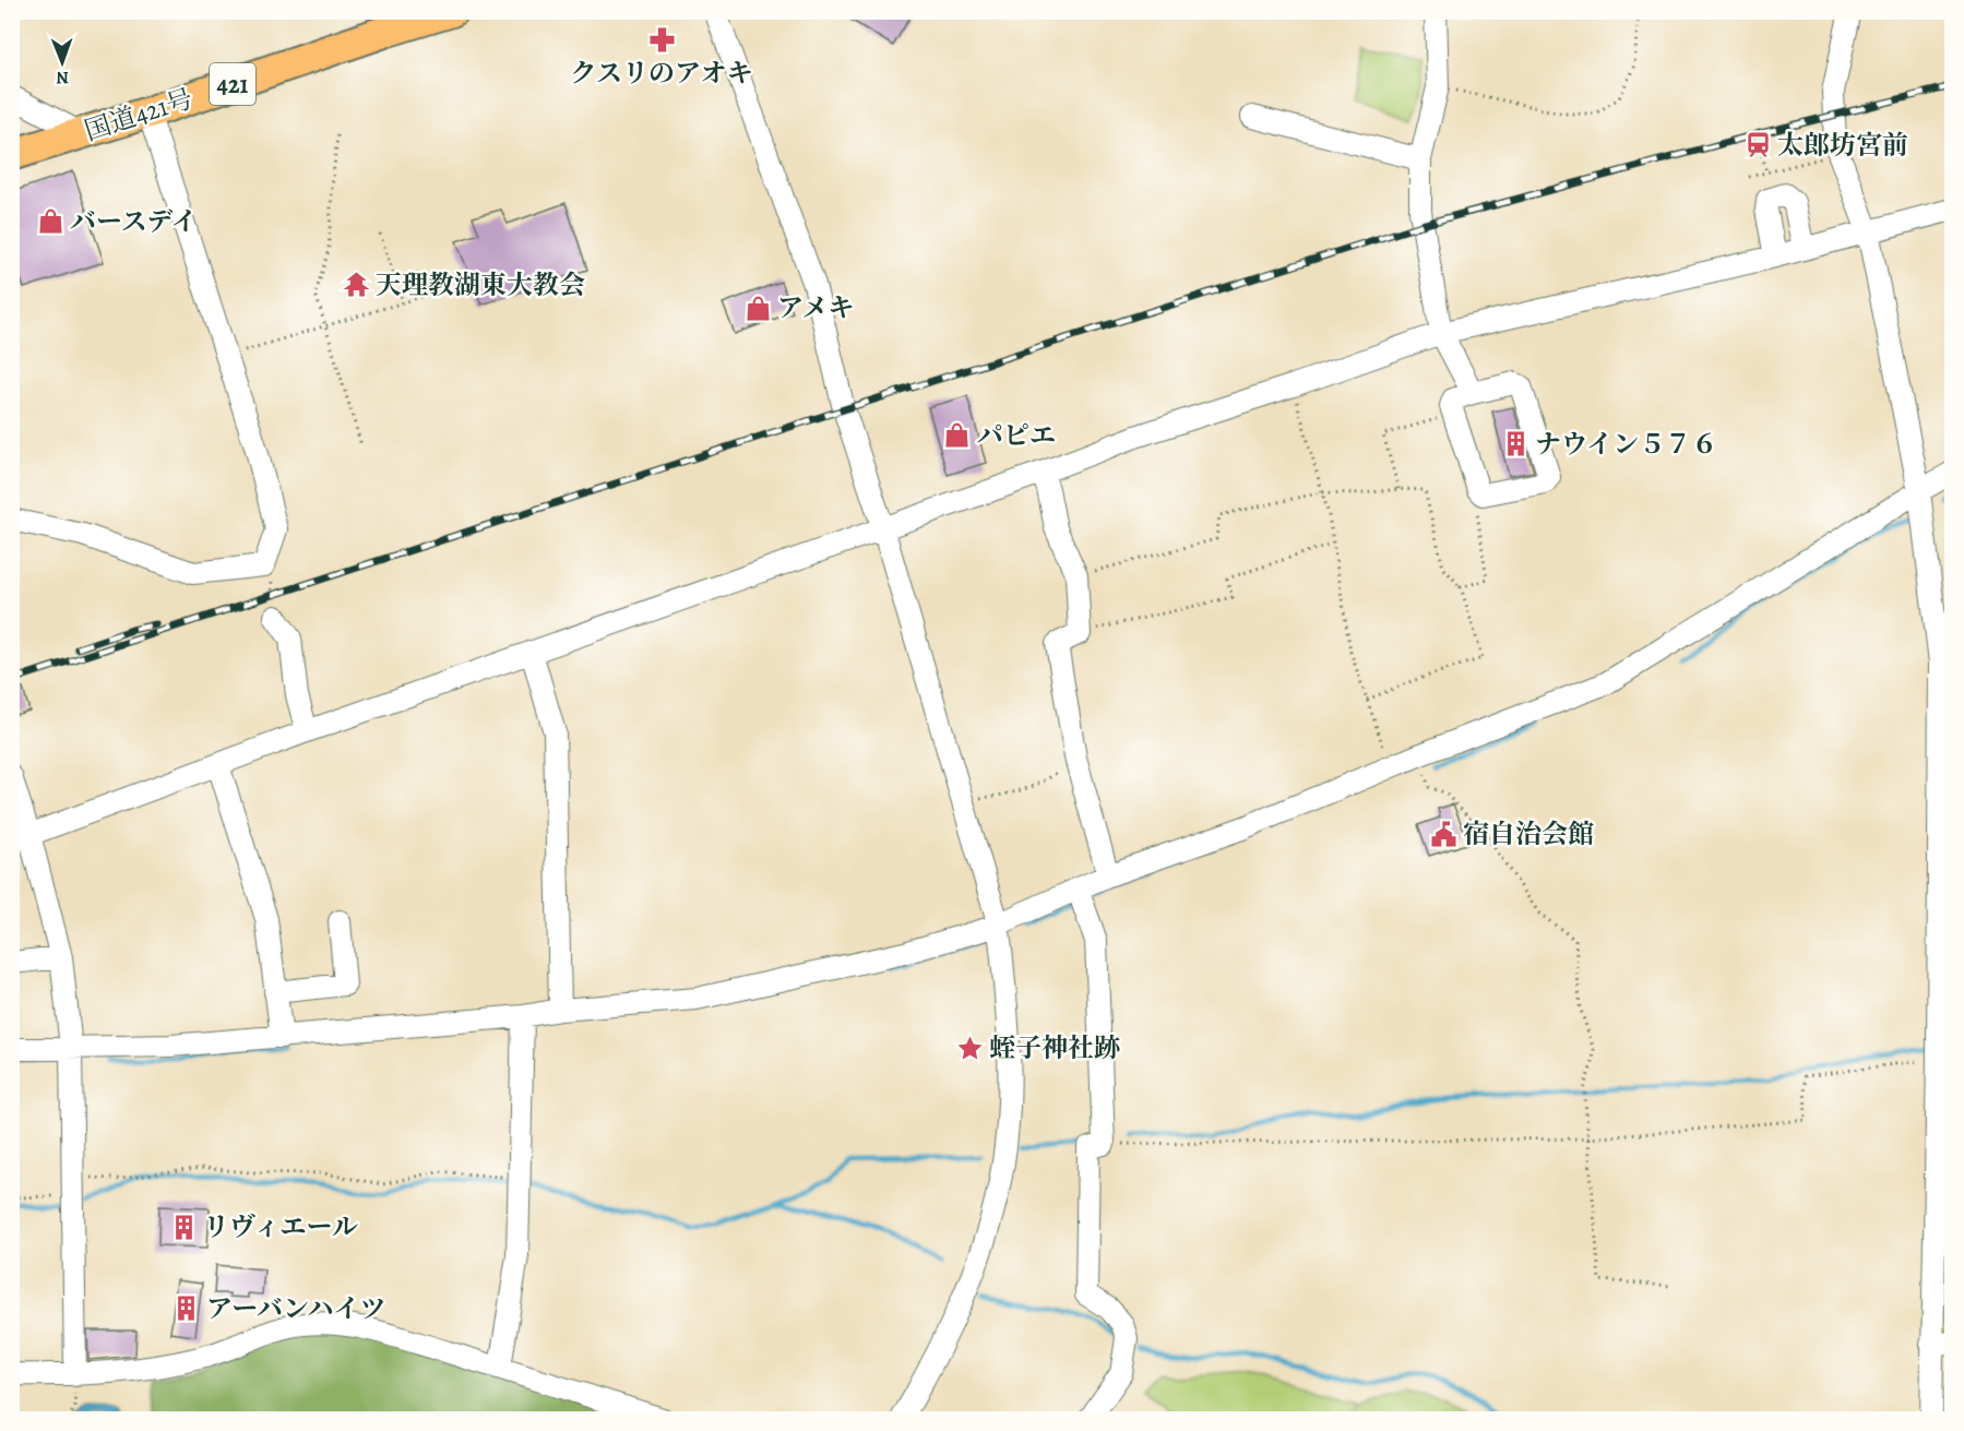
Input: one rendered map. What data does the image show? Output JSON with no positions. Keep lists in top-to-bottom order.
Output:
{
  "streets": {
    "highway": ["421", "国道421号"]
  },
  "places": {
    "pharmacy": ["クスリのアオキ"],
    "station": ["太郎坊宮前"],
    "shop": ["バースデイ", "アメキ", "パピエ"],
    "temple": ["天理教湖東大教会"],
    "building": ["ナウイン５７６", "リヴィエール", "アーバンハイツ"],
    "public building": ["宿自治会館"],
    "place": ["蛭子神社跡"]
  },
  "north": "bottom"
}
